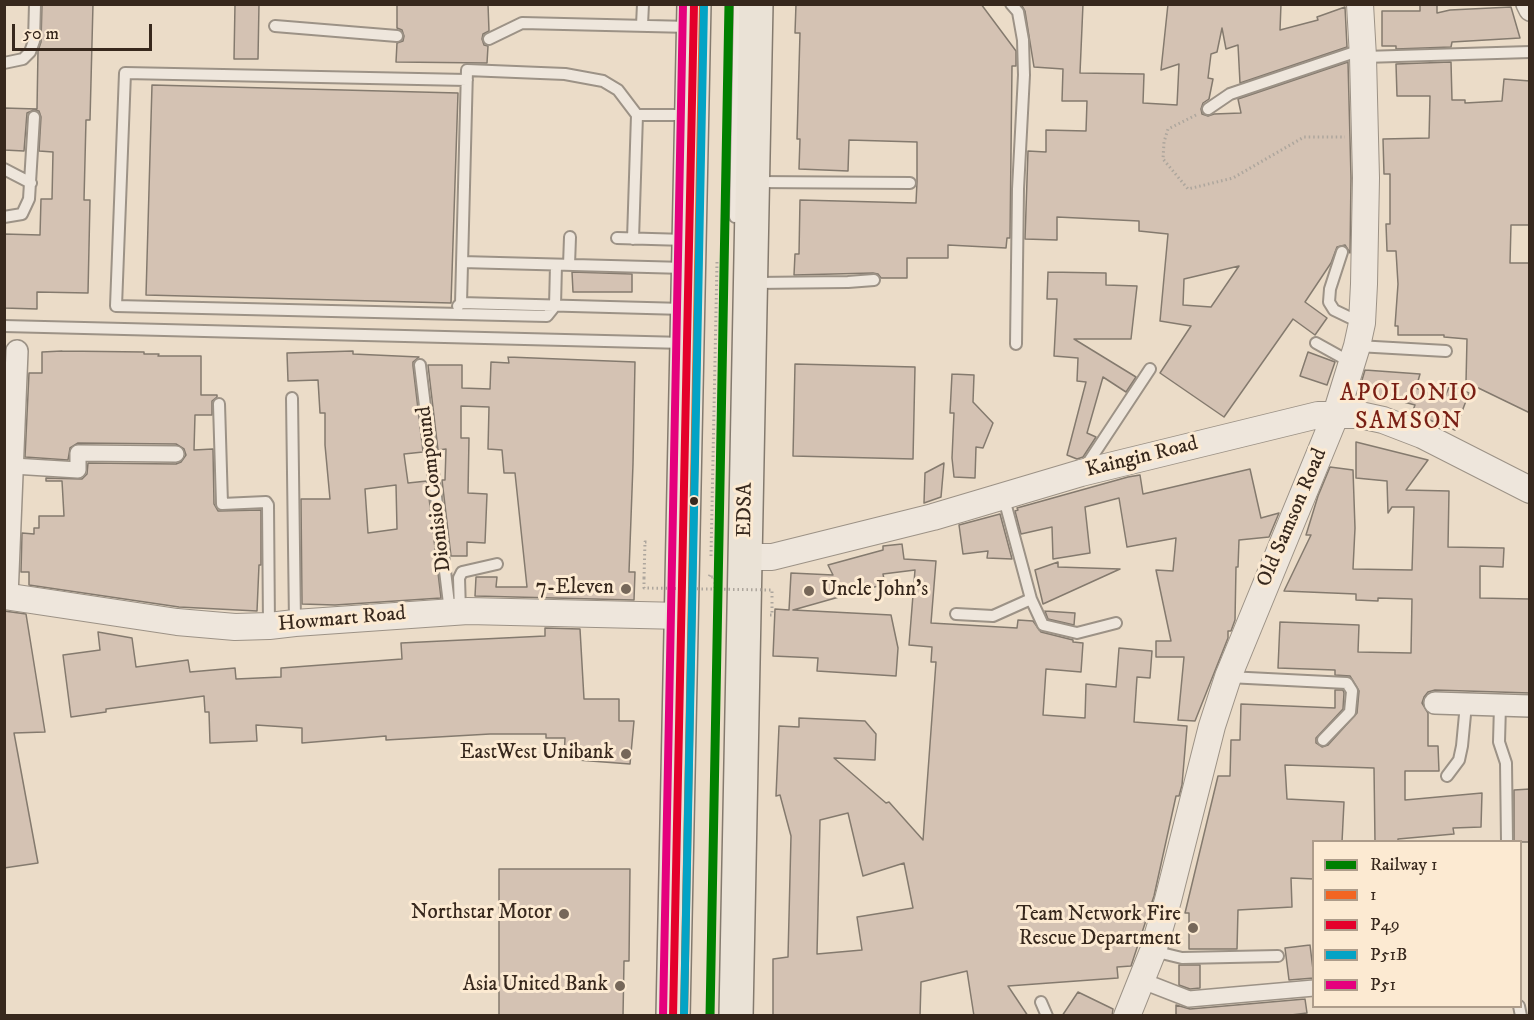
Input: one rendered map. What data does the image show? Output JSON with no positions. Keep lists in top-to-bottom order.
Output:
{
  "streets": {
    "highway": ["EDSA"],
    "street": ["Kaingin Road", "Old Samson Road", "Howmart Road"],
    "lane": ["Dionisio Compound"]
  },
  "crossings": [
    ["Kaingin Road", "EDSA"],
    ["Kaingin Road", "Old Samson Road"],
    ["Dionisio Compound", "Howmart Road"]
  ],
  "districts": ["APOLONIO SAMSON"],
  "places": [
    "7-Eleven",
    "Uncle John's",
    "EastWest Unibank",
    "Northstar Motor",
    "Team Network Fire Rescue Department",
    "Asia United Bank"
  ],
  "lines": [
    "rail line 1",
    "transit line 1",
    "transit line P49",
    "transit line P51B",
    "transit line P51"
  ],
  "legend": [
    "Railway 1",
    "1",
    "P49",
    "P51B",
    "P51"
  ],
  "scale_bar": "50 m"
}
